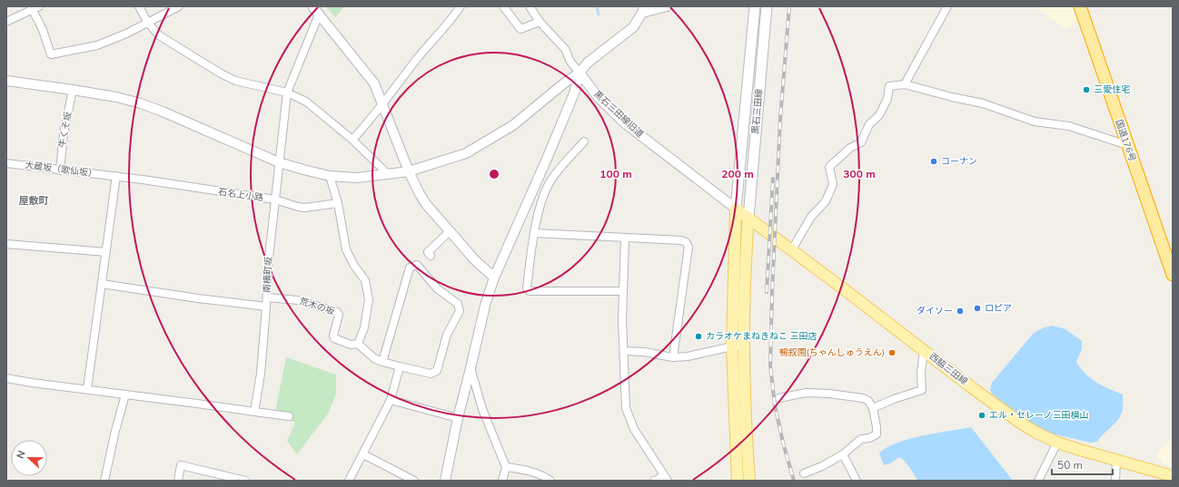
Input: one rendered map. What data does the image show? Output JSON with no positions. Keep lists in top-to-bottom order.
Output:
{
  "streets": {
    "highway": ["国道176号"],
    "main road": ["黒石三田線", "西脇三田線"],
    "street": [
      "黒石三田線旧道",
      "牛くそ坂",
      "大蔵坂（歌仙坂）",
      "石名上小路",
      "南横町坂",
      "荒木の坂"
    ]
  },
  "crossings": [
    ["黒石三田線", "黒石三田線旧道"],
    ["黒石三田線", "西脇三田線"],
    ["黒石三田線旧道", "西脇三田線"],
    ["牛くそ坂", "大蔵坂（歌仙坂）"],
    ["大蔵坂（歌仙坂）", "石名上小路"],
    ["石名上小路", "南横町坂"],
    ["南横町坂", "荒木の坂"]
  ],
  "districts": ["屋敷町"],
  "places": [
    "三愛住宅",
    "コーナン",
    "ロピア",
    "ダイソー",
    "カラオケまねきねこ 三田店",
    "暢叙園(ちゃんしゅうえん)",
    "エル・セレーノ三田横山"
  ],
  "scale_bar": "50 m",
  "north": "left",
  "rings": ["100 m", "200 m", "300 m"]
}
